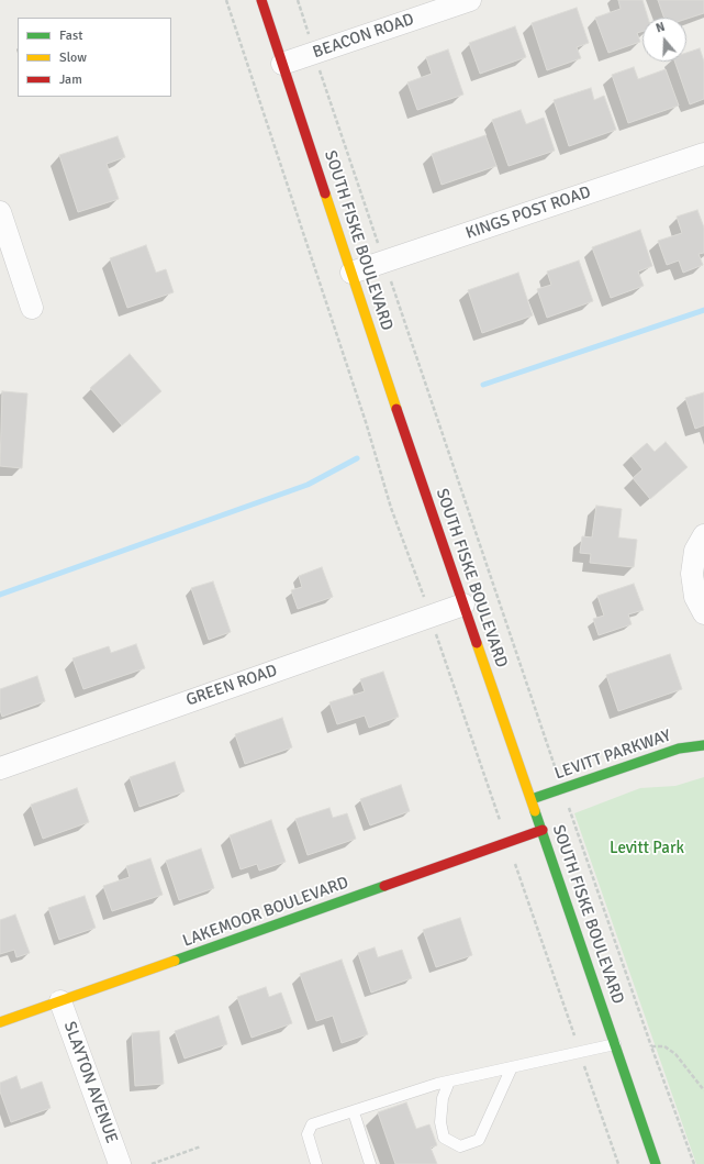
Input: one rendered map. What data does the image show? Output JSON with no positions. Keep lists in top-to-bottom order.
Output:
{
  "streets": {
    "main road": ["SOUTH FISKE BOULEVARD", "LEVITT PARKWAY", "LAKEMOOR BOULEVARD"],
    "street": [
      "BEACON ROAD",
      "KINGS POST ROAD",
      "GREEN ROAD",
      "SLAYTON AVENUE"
    ]
  },
  "crossings": [
    ["BEACON ROAD", "SOUTH FISKE BOULEVARD"],
    ["KINGS POST ROAD", "SOUTH FISKE BOULEVARD"],
    ["SOUTH FISKE BOULEVARD", "GREEN ROAD"],
    ["SOUTH FISKE BOULEVARD", "LEVITT PARKWAY"],
    ["SOUTH FISKE BOULEVARD", "LAKEMOOR BOULEVARD"],
    ["LAKEMOOR BOULEVARD", "SLAYTON AVENUE"]
  ],
  "parks": ["Levitt Park"],
  "legend": ["Fast", "Slow", "Jam"],
  "north": "top"
}
